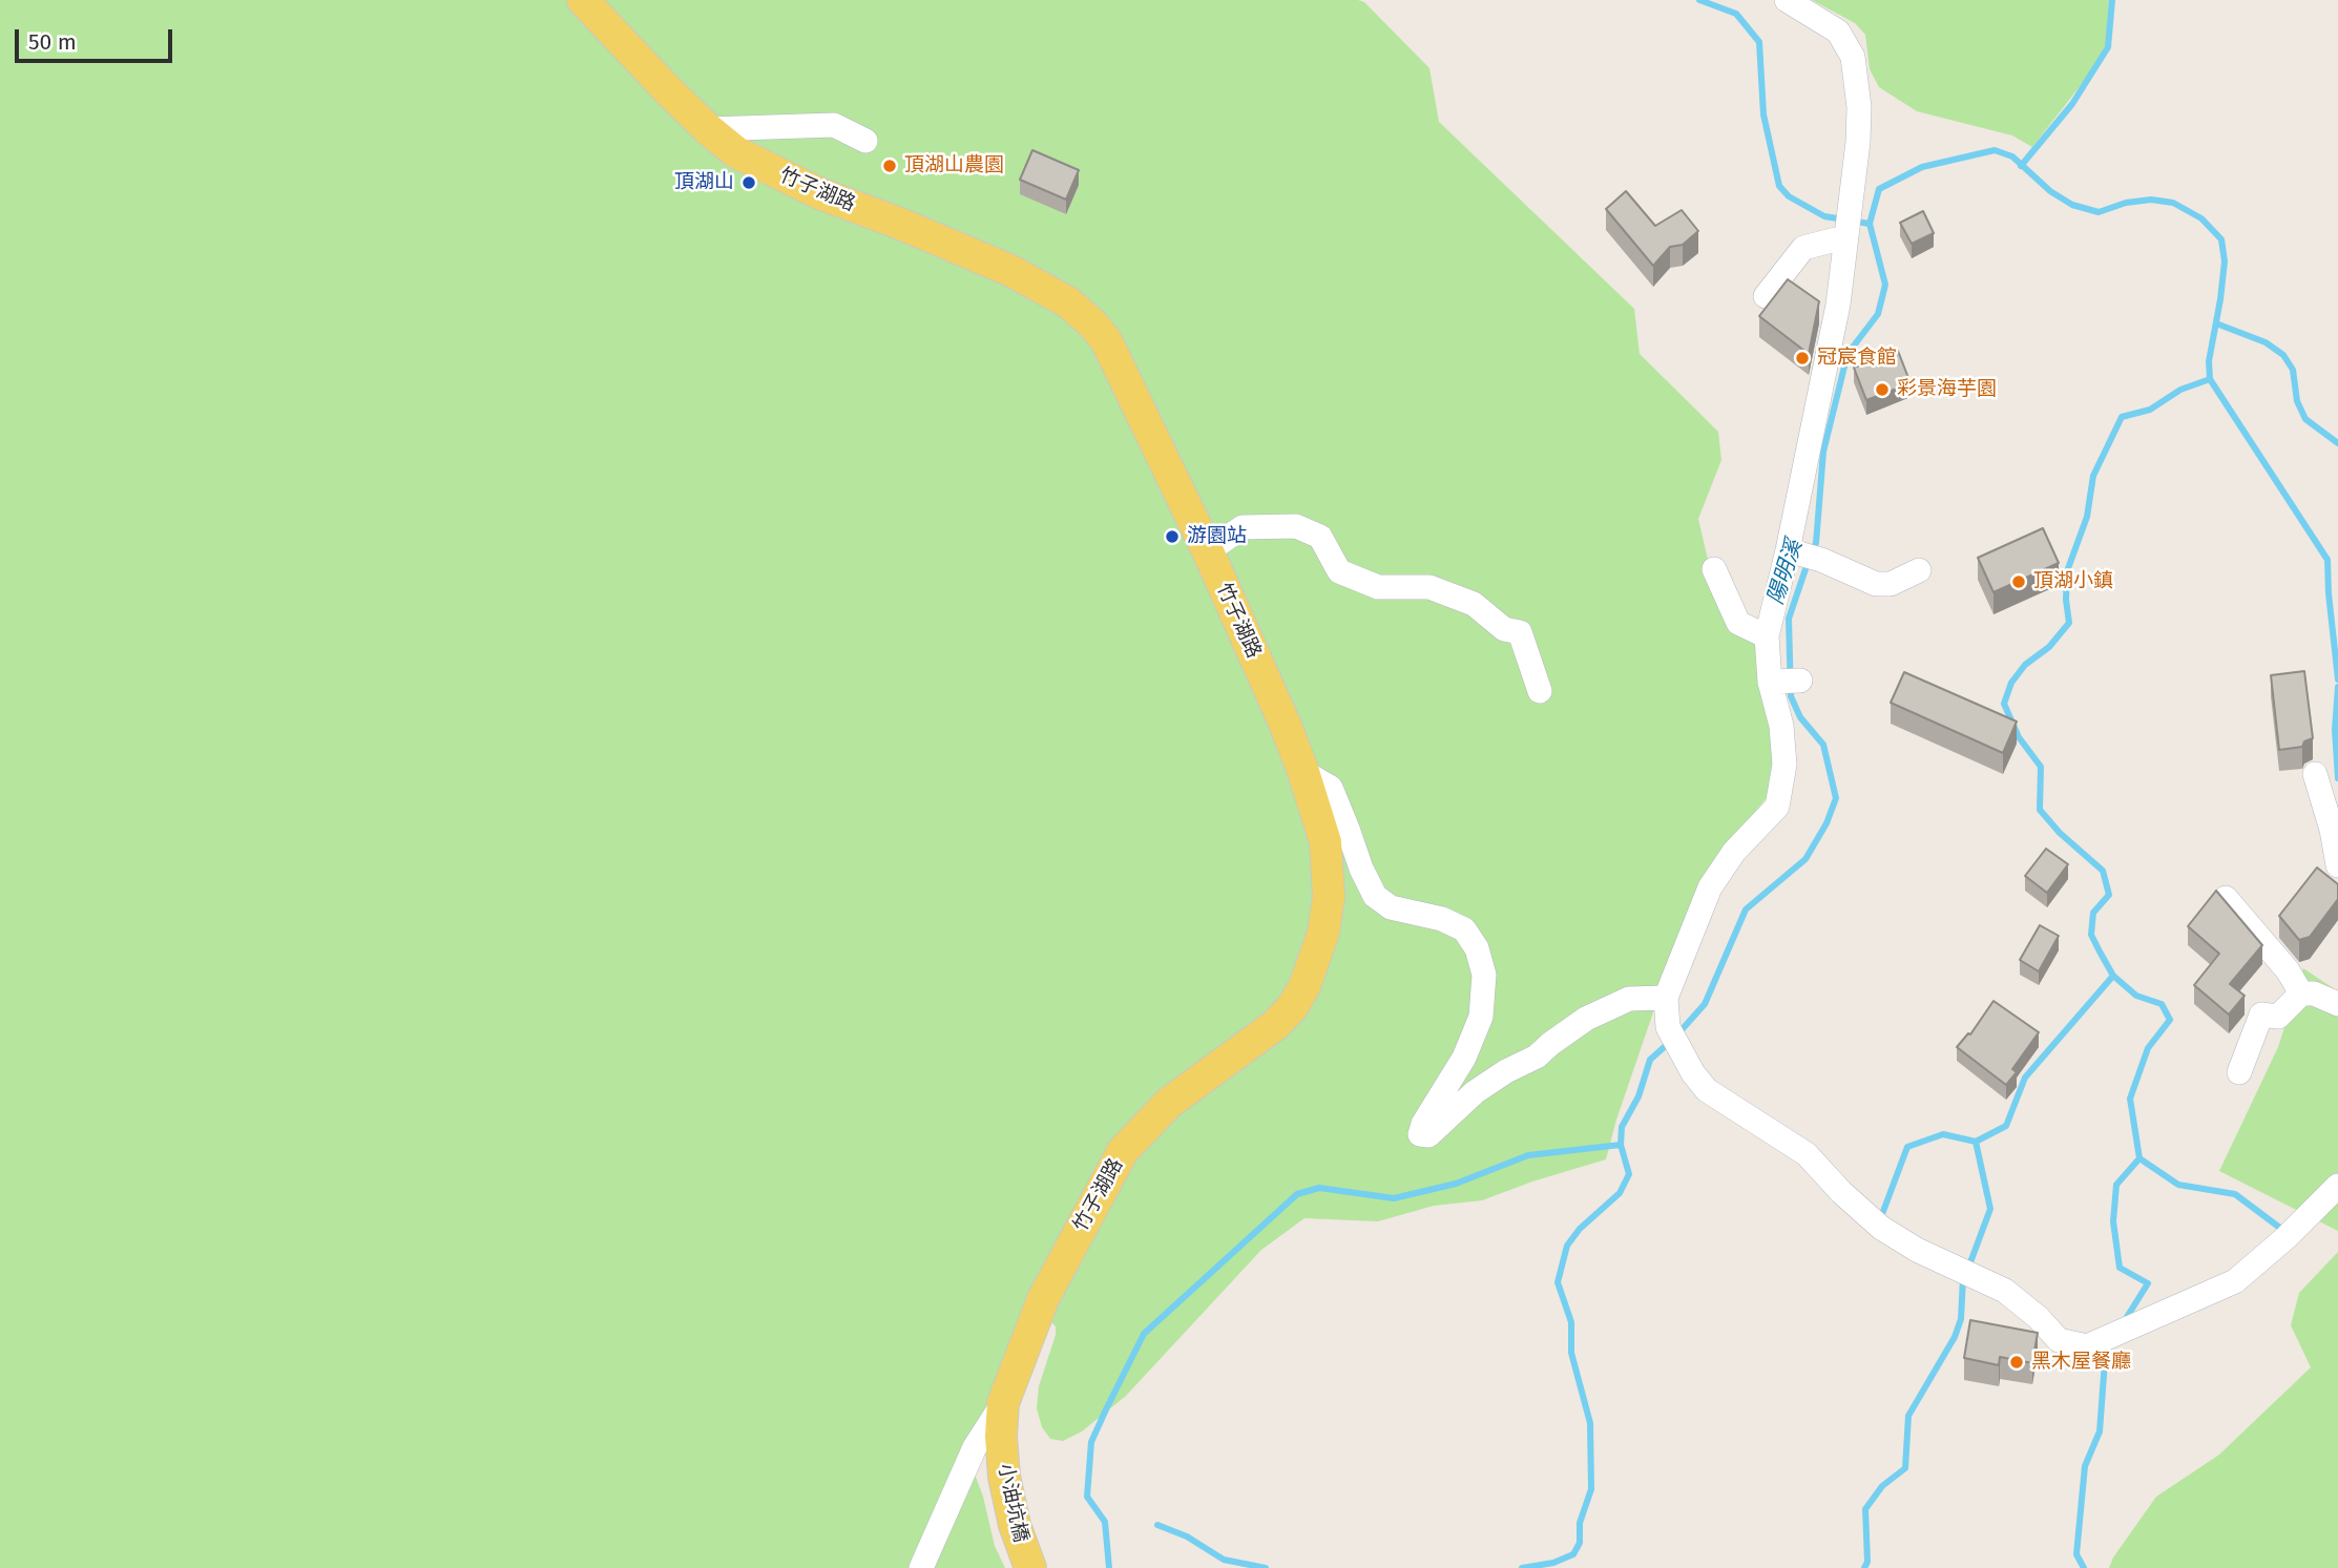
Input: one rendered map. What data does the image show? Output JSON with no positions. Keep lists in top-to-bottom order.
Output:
{
  "streets": {
    "main road": ["竹子湖路", "小油坑橋"]
  },
  "crossings": [
    ["竹子湖路", "小油坑橋"]
  ],
  "water": ["陽明溪"],
  "places": [
    "頂湖山農園",
    "頂湖山",
    "冠宸食館",
    "彩景海芋園",
    "游園站",
    "頂湖小鎮",
    "黑木屋餐廳"
  ],
  "scale_bar": "50 m"
}
